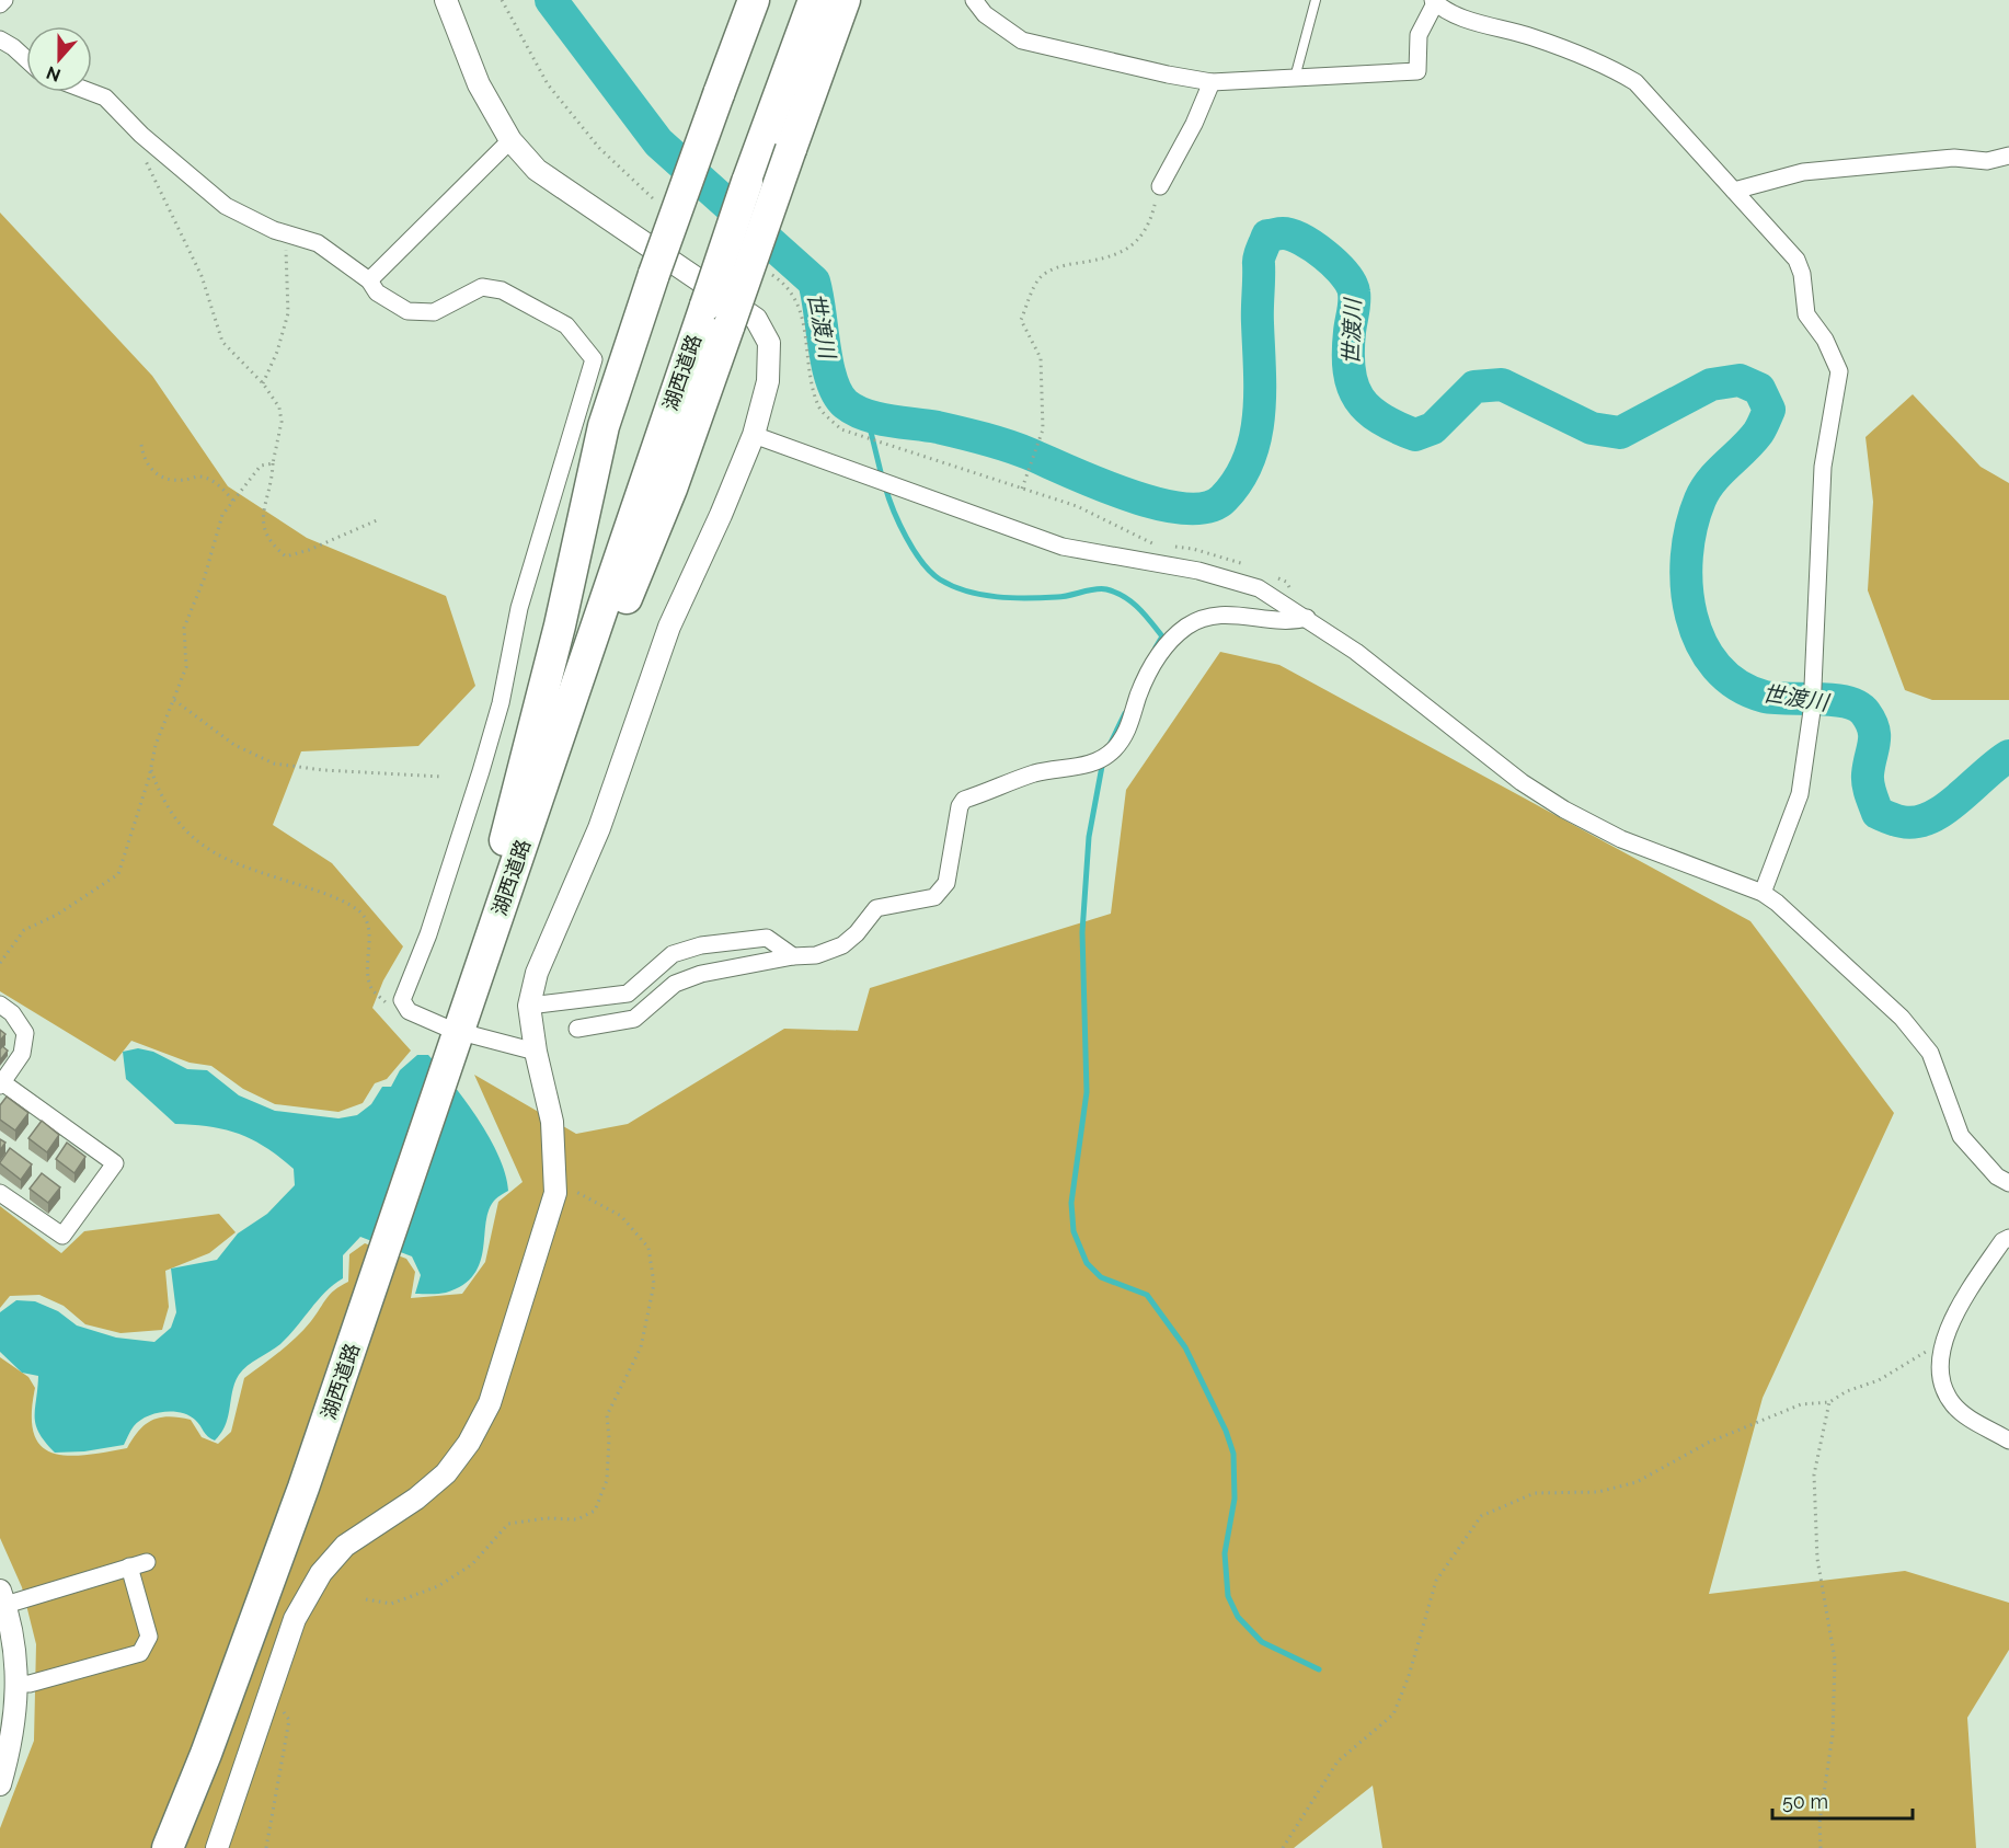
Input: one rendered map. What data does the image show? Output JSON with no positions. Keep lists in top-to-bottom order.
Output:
{
  "streets": {
    "highway": ["湖西道路"]
  },
  "water": ["世渡川"],
  "scale_bar": "50 m",
  "north": "bottom"
}
